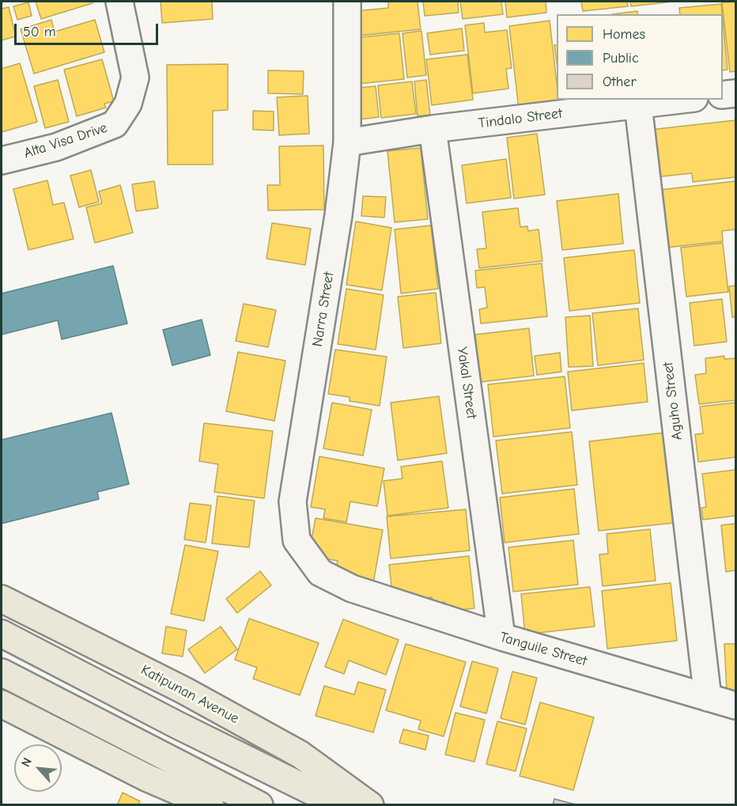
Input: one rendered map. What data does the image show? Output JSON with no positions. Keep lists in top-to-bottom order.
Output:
{
  "streets": {
    "main road": ["Katipunan Avenue"],
    "street": [
      "Tindalo Street",
      "Alta Visa Drive",
      "Narra Street",
      "Yakal Street",
      "Aguho Street",
      "Tanguile Street"
    ]
  },
  "crossings": [
    ["Tindalo Street", "Narra Street"],
    ["Tindalo Street", "Yakal Street"],
    ["Tindalo Street", "Aguho Street"],
    ["Narra Street", "Tanguile Street"],
    ["Yakal Street", "Tanguile Street"],
    ["Aguho Street", "Tanguile Street"]
  ],
  "legend": ["Homes", "Public", "Other"],
  "scale_bar": "50 m",
  "north": "top left"
}
